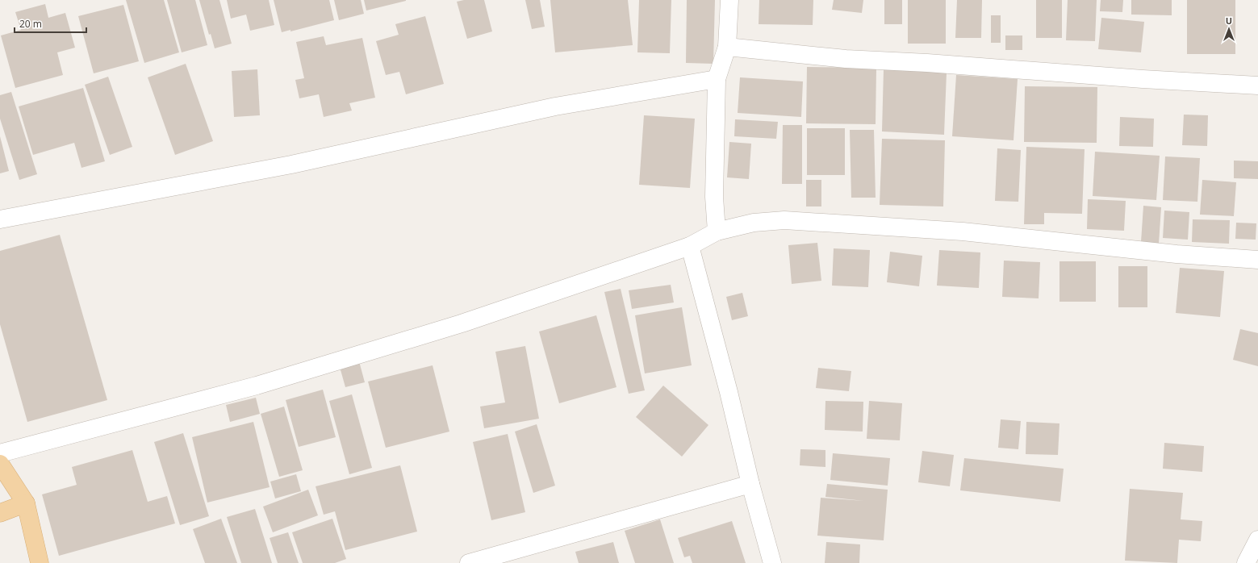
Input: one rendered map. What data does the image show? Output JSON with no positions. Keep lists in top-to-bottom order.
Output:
{
  "scale_bar": "20 m",
  "north": "top"
}
